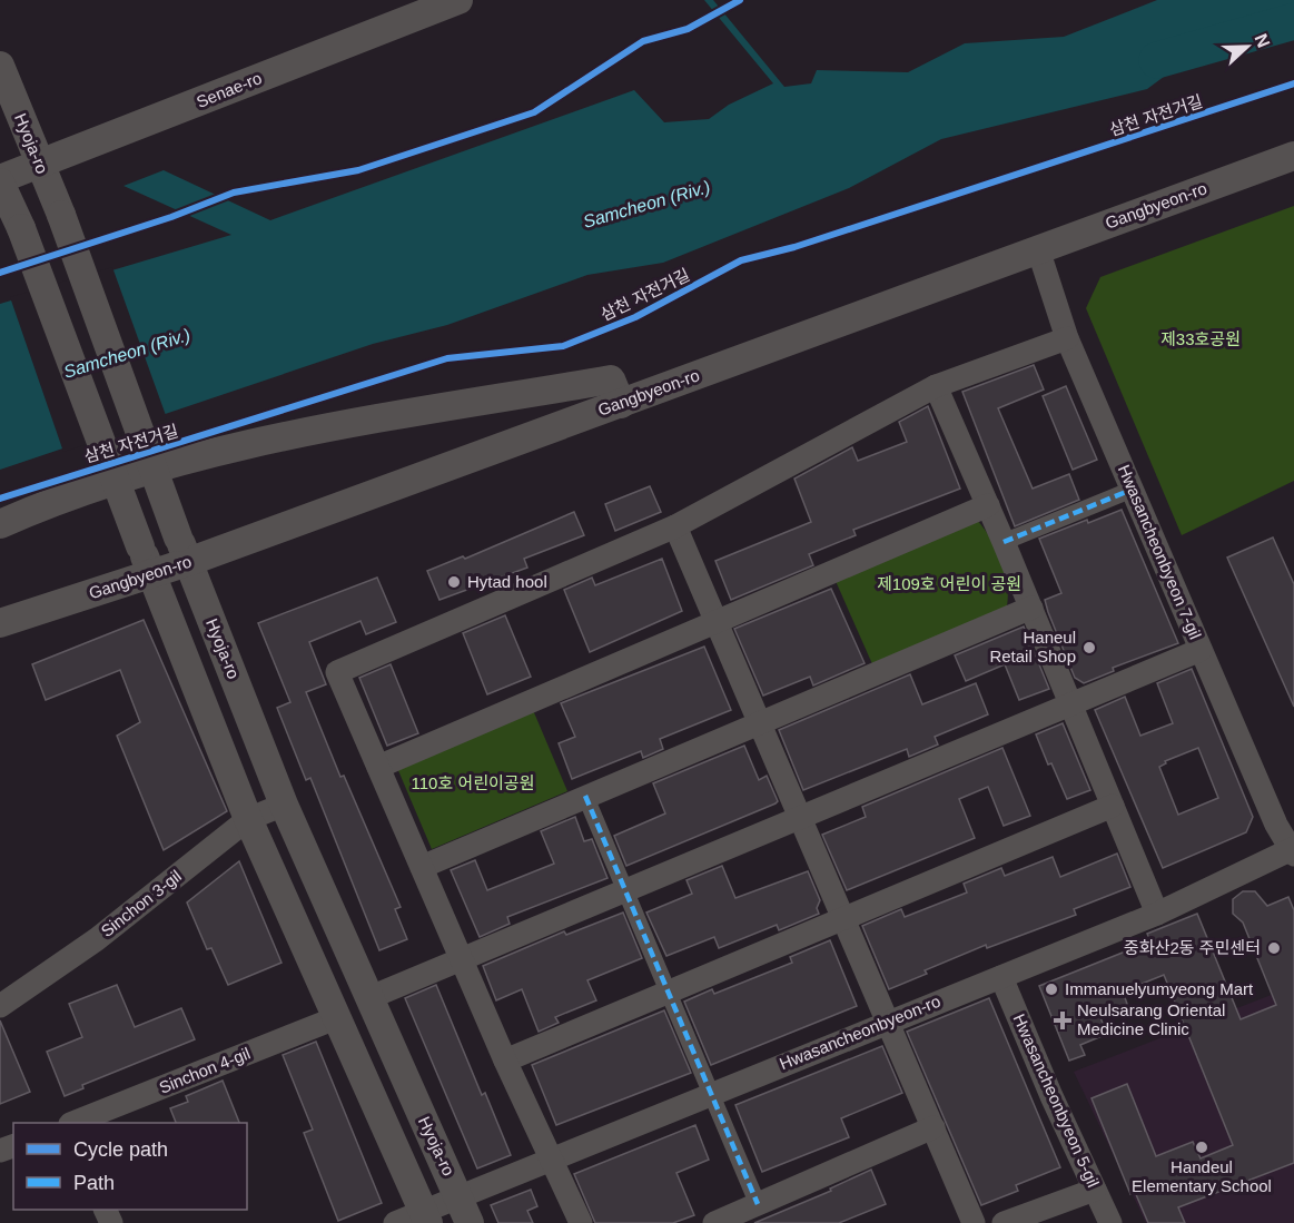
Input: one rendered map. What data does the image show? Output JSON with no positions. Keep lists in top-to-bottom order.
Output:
{
  "streets": {
    "street": [
      "Senae-ro",
      "Hyoja-ro",
      "Gangbyeon-ro",
      "Hwasancheonbyeon 7-gil",
      "Sinchon 3-gil",
      "Hwasancheonbyeon-ro",
      "Sinchon 4-gil",
      "Hwasancheonbyeon 5-gil"
    ],
    "cycle path": ["삼천 자전거길"]
  },
  "crossings": [
    ["Senae-ro", "Hyoja-ro"],
    ["Hyoja-ro", "Gangbyeon-ro"],
    ["Hyoja-ro", "Sinchon 3-gil"],
    ["Hyoja-ro", "Hwasancheonbyeon-ro"],
    ["Gangbyeon-ro", "Hwasancheonbyeon 7-gil"],
    ["Hwasancheonbyeon 7-gil", "Hwasancheonbyeon-ro"],
    ["Hwasancheonbyeon-ro", "Hwasancheonbyeon 5-gil"]
  ],
  "water": ["Samcheon (Riv.)"],
  "parks": ["제33호공원", "제109호 어린이 공원", "110호 어린이공원"],
  "places": {
    "other": [
      "Hytad hool",
      "Haneul Retail Shop",
      "중화산2동 주민센터",
      "Immanuelyumyeong Mart",
      "Handeul Elementary School"
    ],
    "health": ["Neulsarang Oriental Medicine Clinic"]
  },
  "legend": ["Cycle path", "Path"],
  "north": "right"
}
